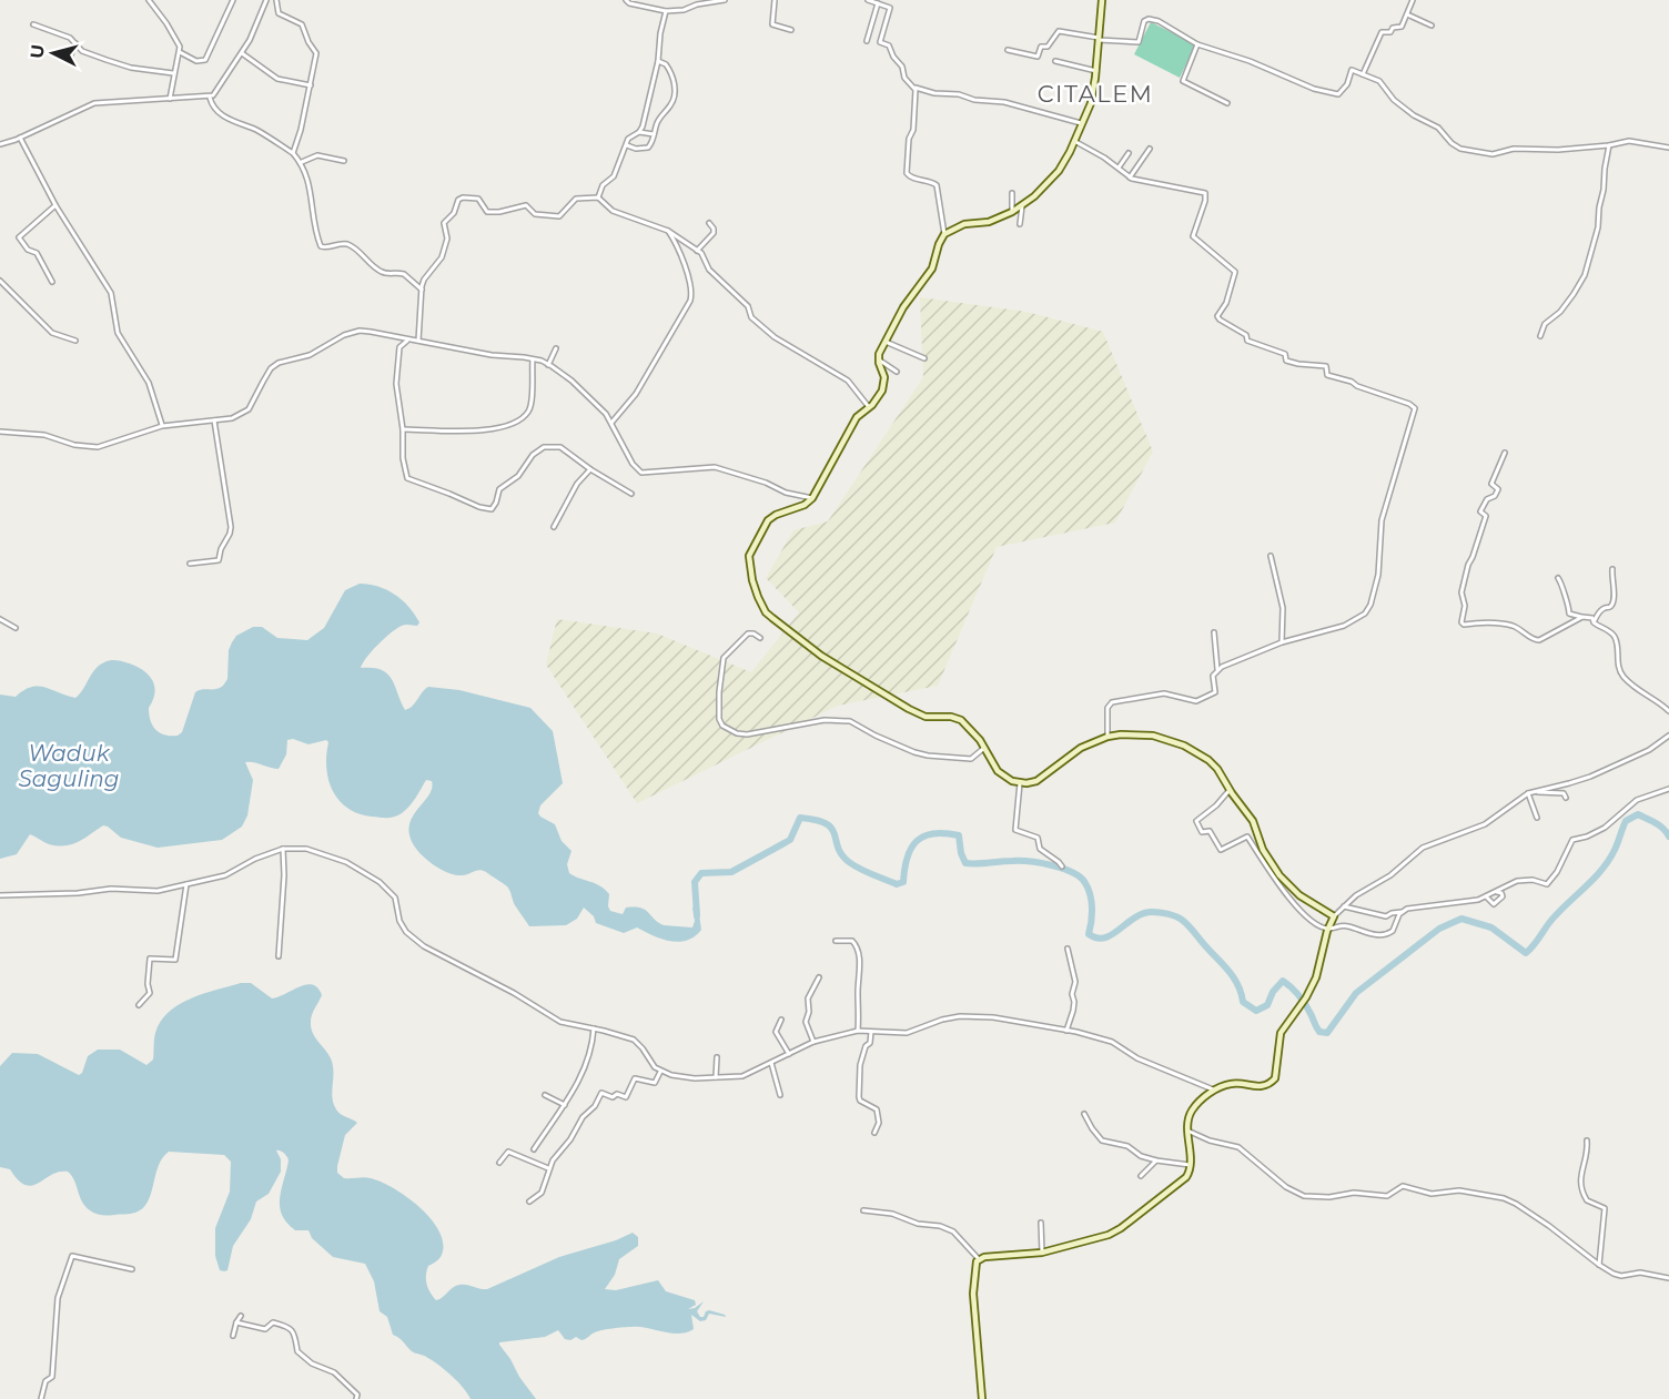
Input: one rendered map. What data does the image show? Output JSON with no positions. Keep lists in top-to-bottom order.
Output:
{
  "districts": ["CITALEM"],
  "water": ["Waduk Saguling"],
  "north": "left"
}
